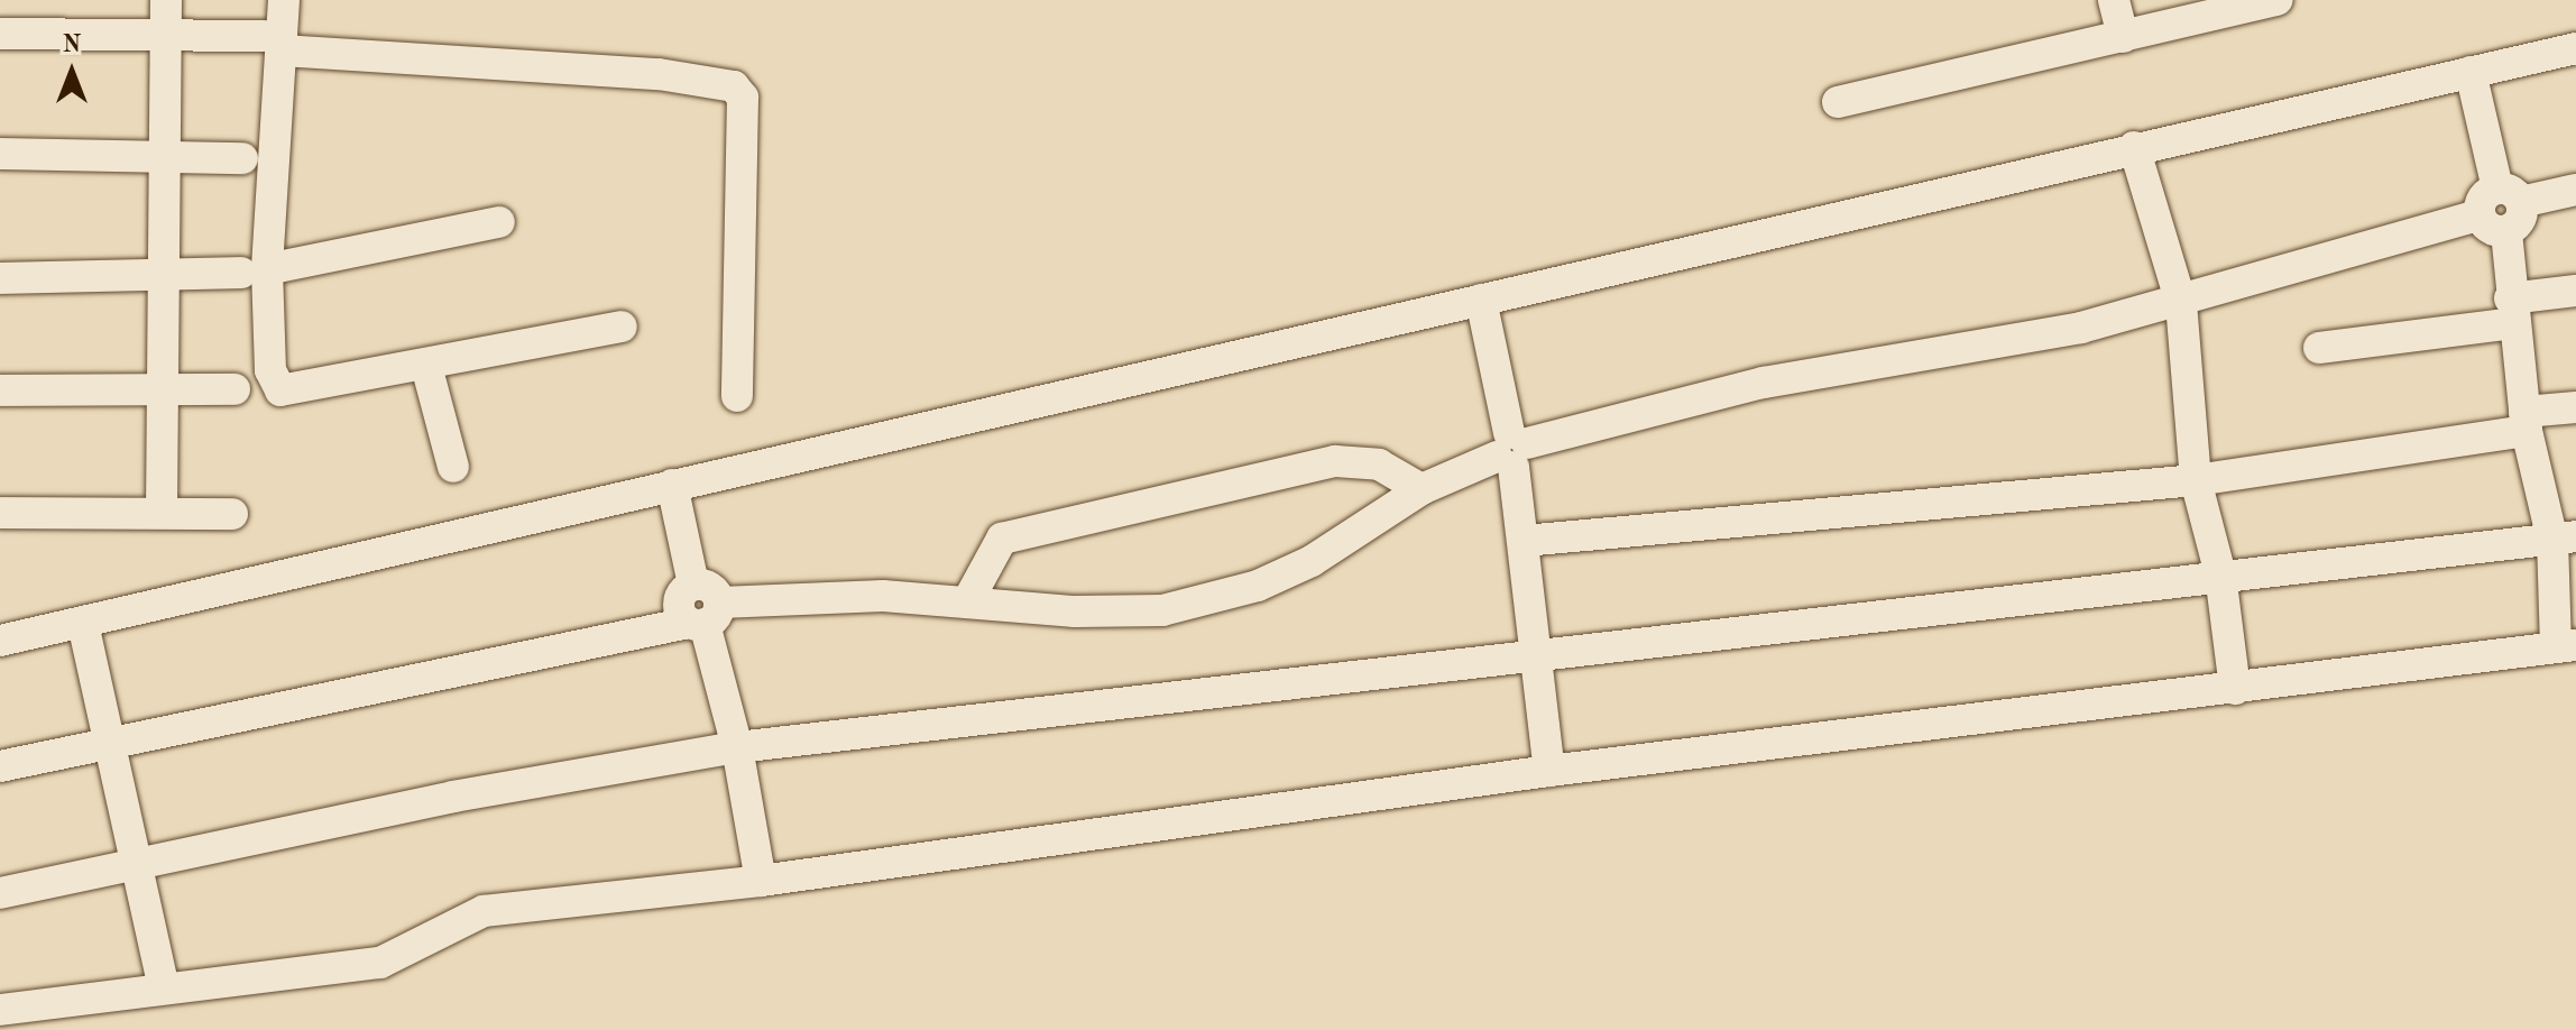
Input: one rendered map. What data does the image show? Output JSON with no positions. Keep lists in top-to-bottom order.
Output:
{
  "north": "top"
}
